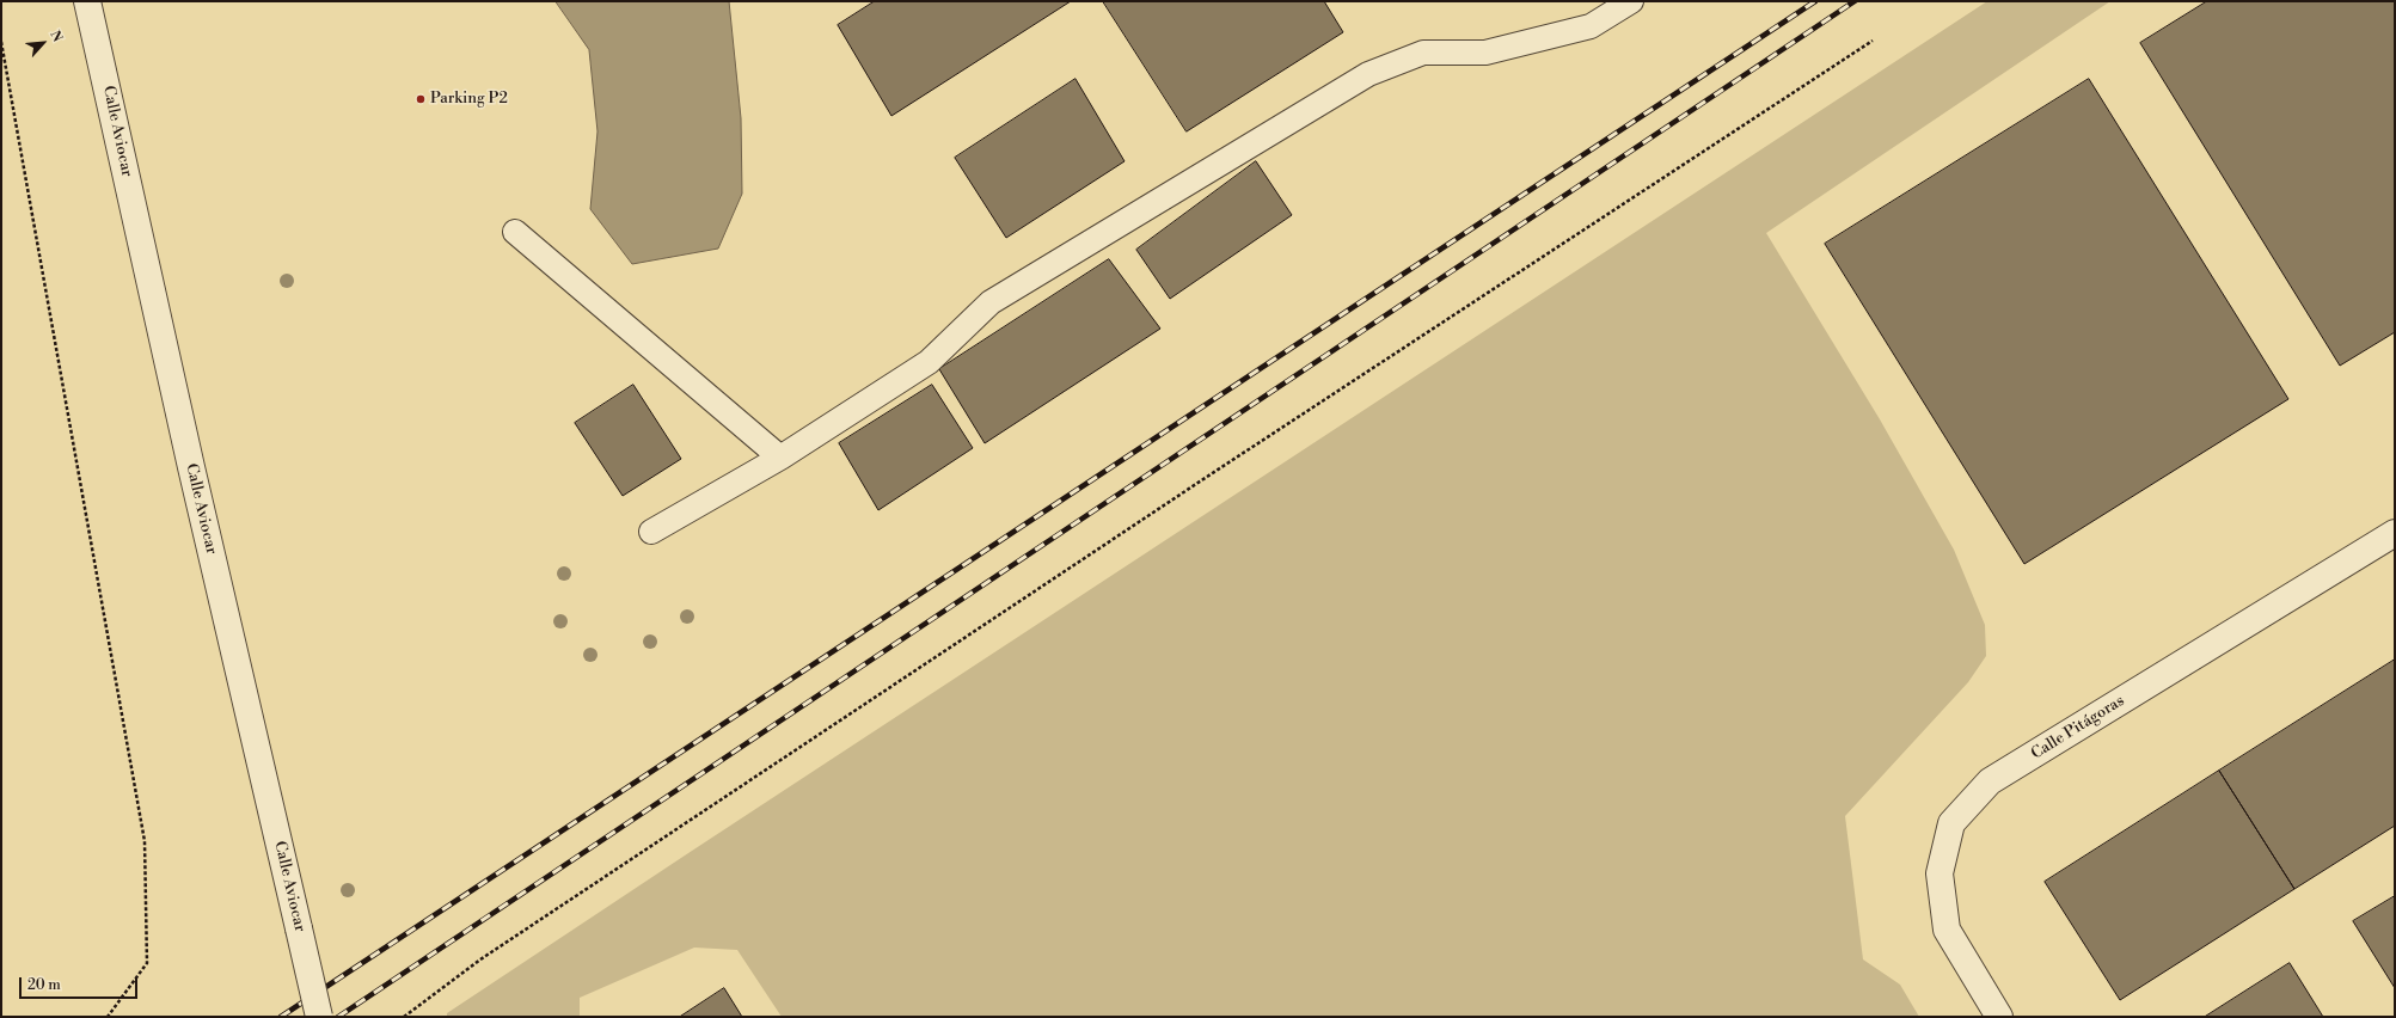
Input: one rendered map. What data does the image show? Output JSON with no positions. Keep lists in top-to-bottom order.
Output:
{
  "streets": {
    "street": ["Calle Aviocar", "Calle Pitágoras"]
  },
  "places": ["Parking P2"],
  "scale_bar": "20 m",
  "north": "top right"
}
